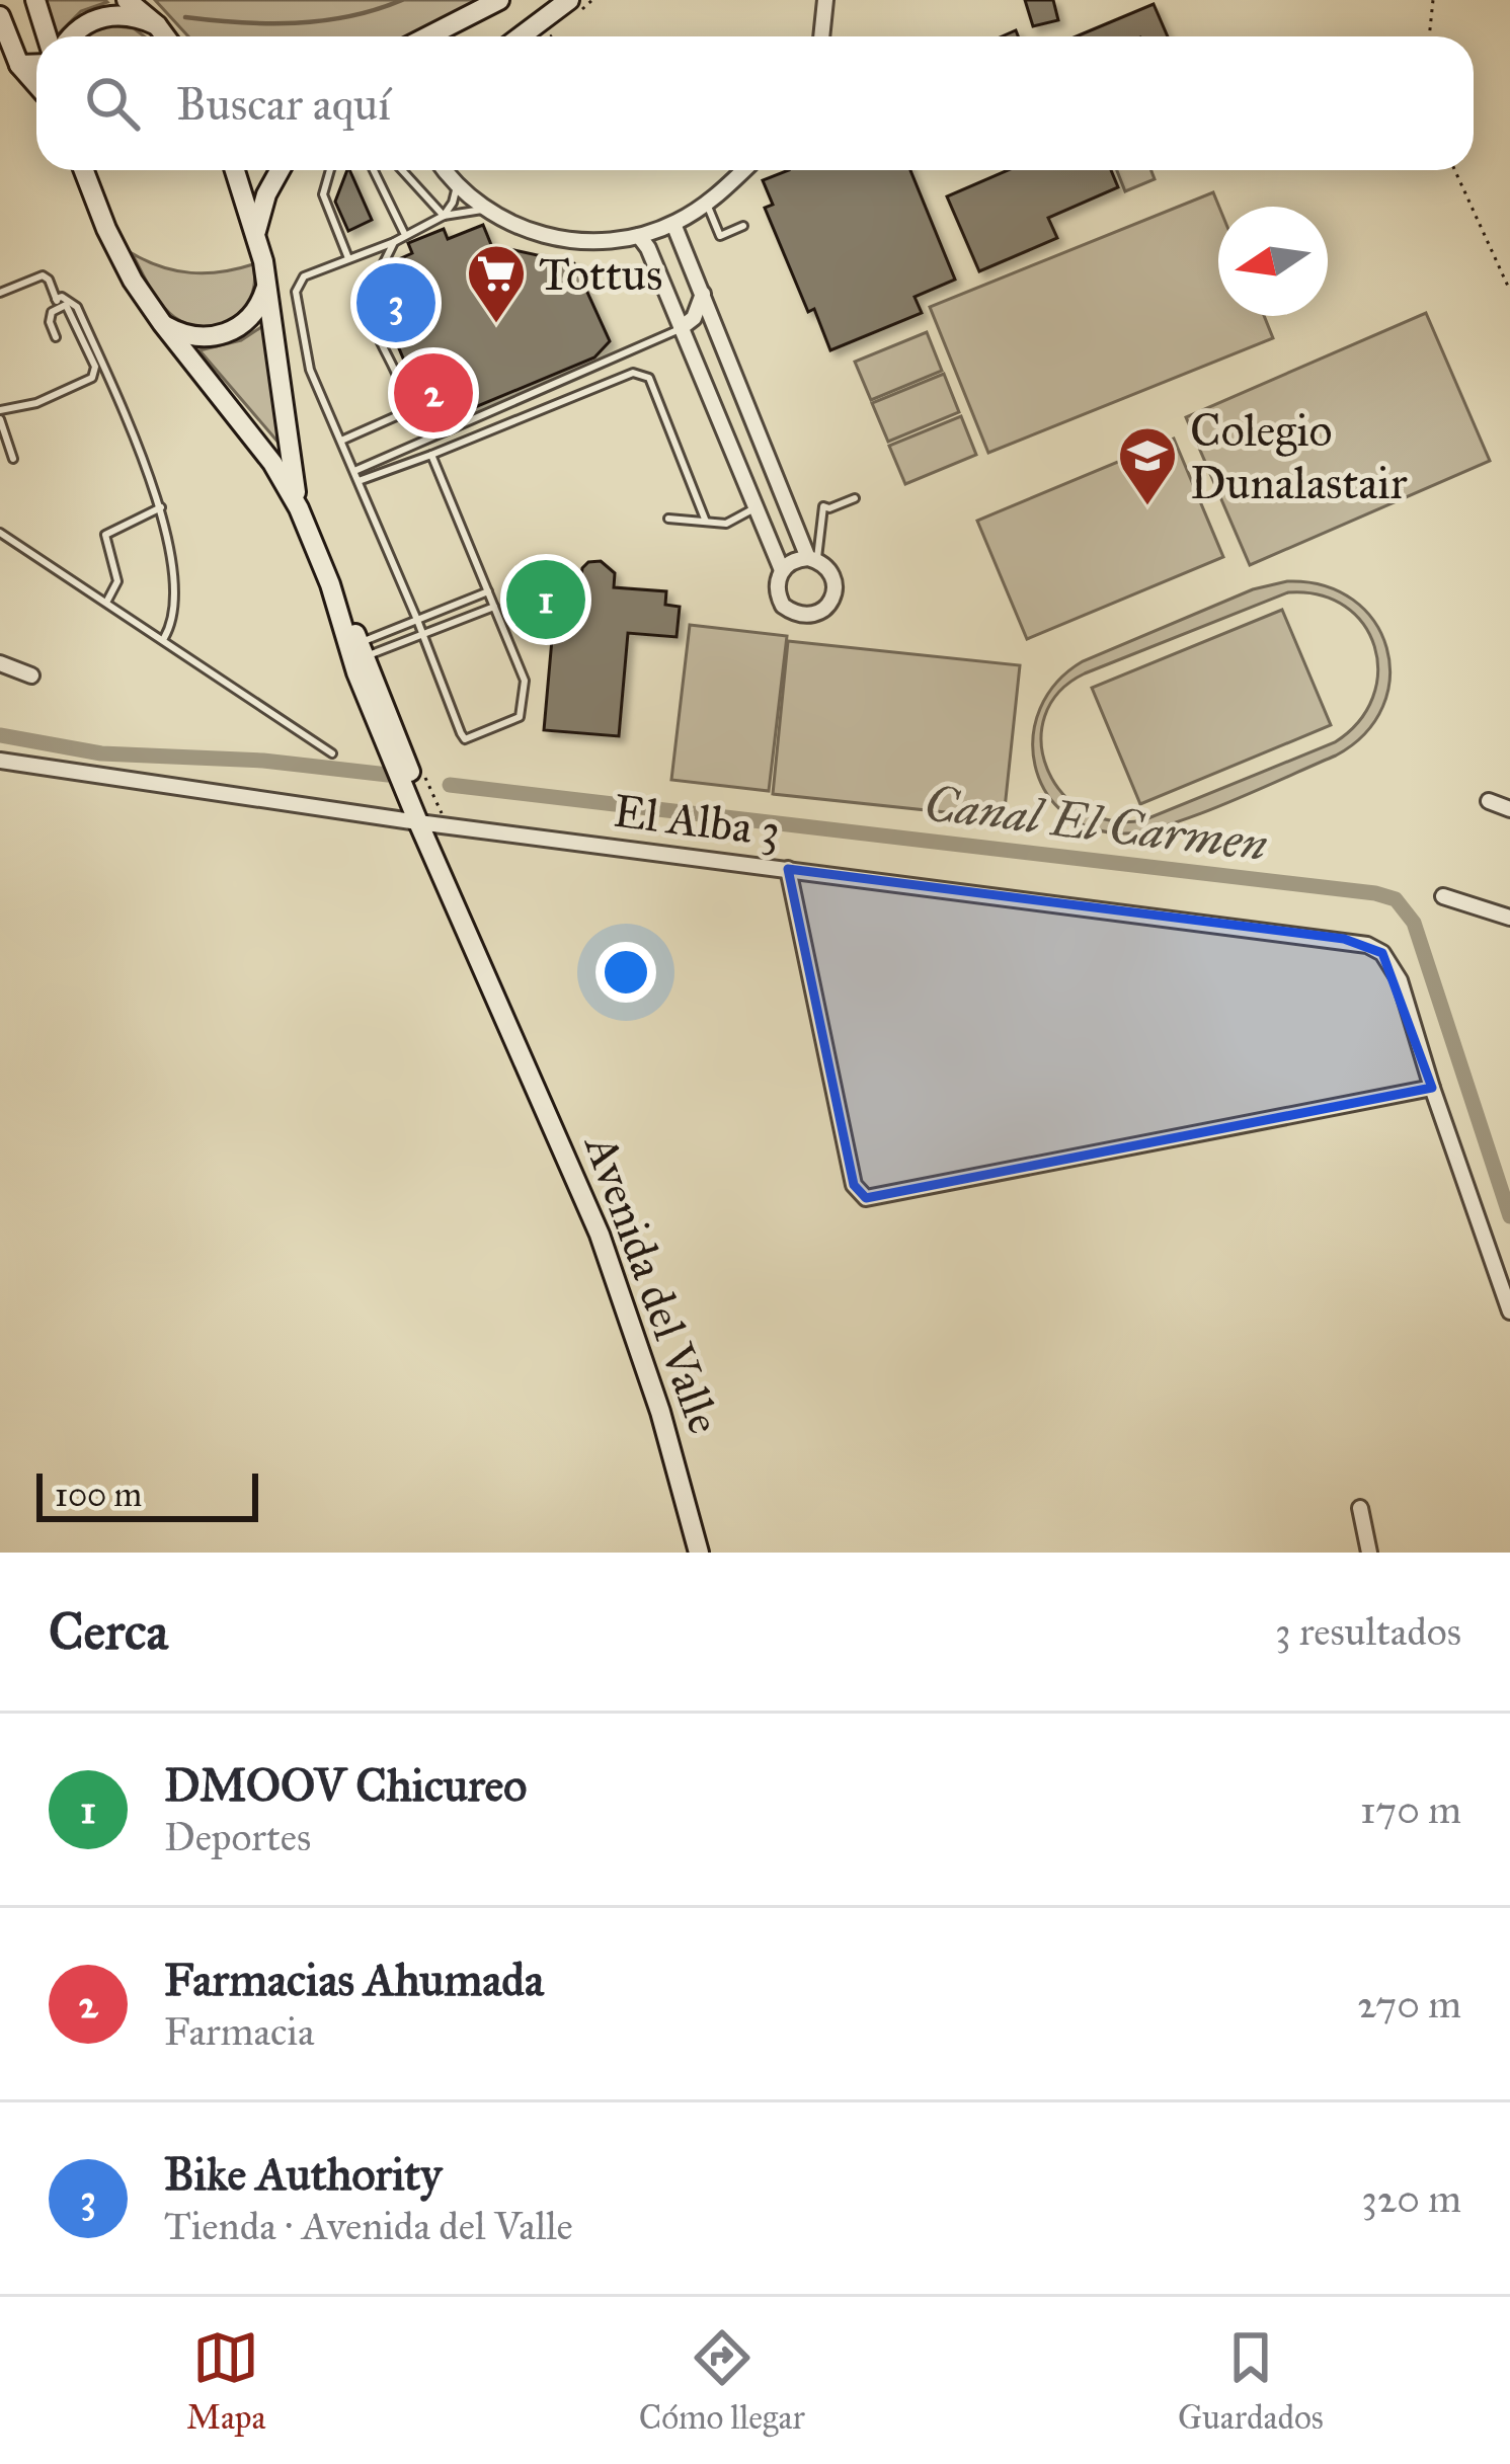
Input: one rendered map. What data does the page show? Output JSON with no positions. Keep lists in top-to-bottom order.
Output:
{
  "streets": {
    "street": ["El Alba 3", "Avenida del Valle"]
  },
  "crossings": [
    ["El Alba 3", "Avenida del Valle"]
  ],
  "water": ["Canal El Carmen"],
  "places": {
    "supermarket": ["Tottus"],
    "school or university": ["Colegio Dunalastair"]
  },
  "scale_bar": "100 m",
  "north": "left",
  "page": {
    "search": "Buscar aquí",
    "pins": ["3", "2", "1"],
    "scale": "100 m",
    "heading": ["Cerca", "3 resultados"],
    "list": [
      {
        "mark": "1",
        "name": "DMOOV Chicureo",
        "note": "Deportes",
        "value": "170 m"
      },
      {
        "mark": "2",
        "name": "Farmacias Ahumada",
        "note": "Farmacia",
        "value": "270 m"
      },
      {
        "mark": "3",
        "name": "Bike Authority",
        "note": "Tienda · Avenida del Valle",
        "value": "320 m"
      }
    ],
    "nav": ["Mapa", "Cómo llegar", "Guardados"]
  }
}
